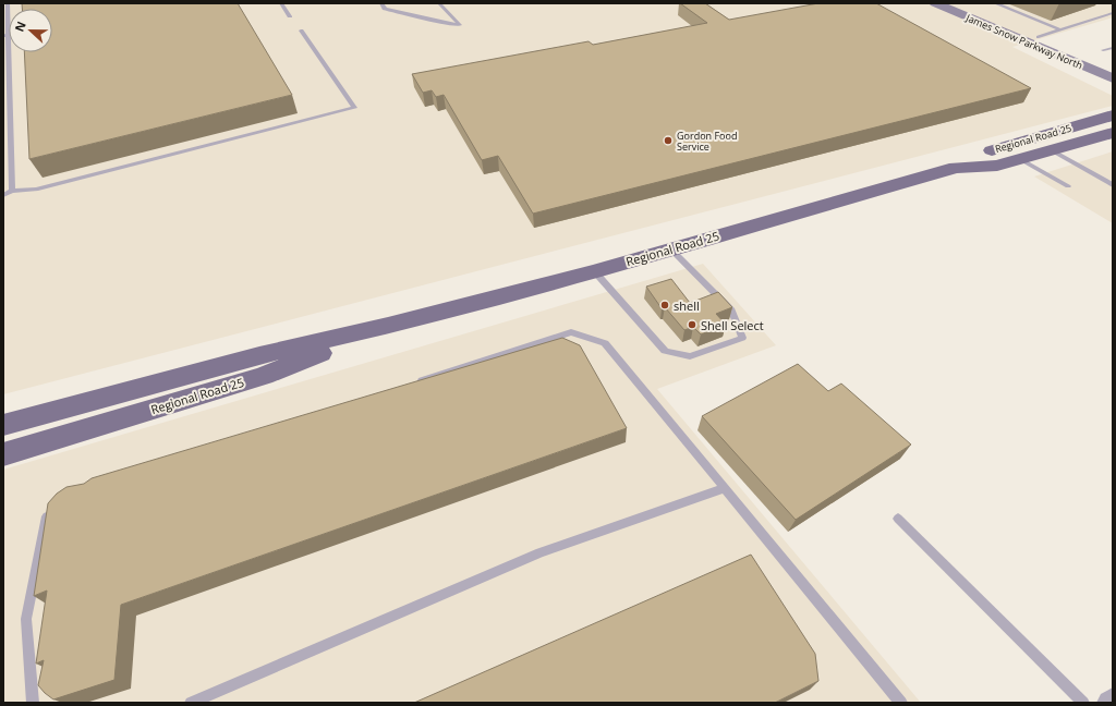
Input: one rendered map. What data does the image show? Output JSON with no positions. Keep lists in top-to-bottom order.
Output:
{
  "streets": {
    "main road": ["James Snow Parkway North", "Regional Road 25"]
  },
  "places": ["Gordon Food Service", "shell", "Shell Select"],
  "north": "left"
}
